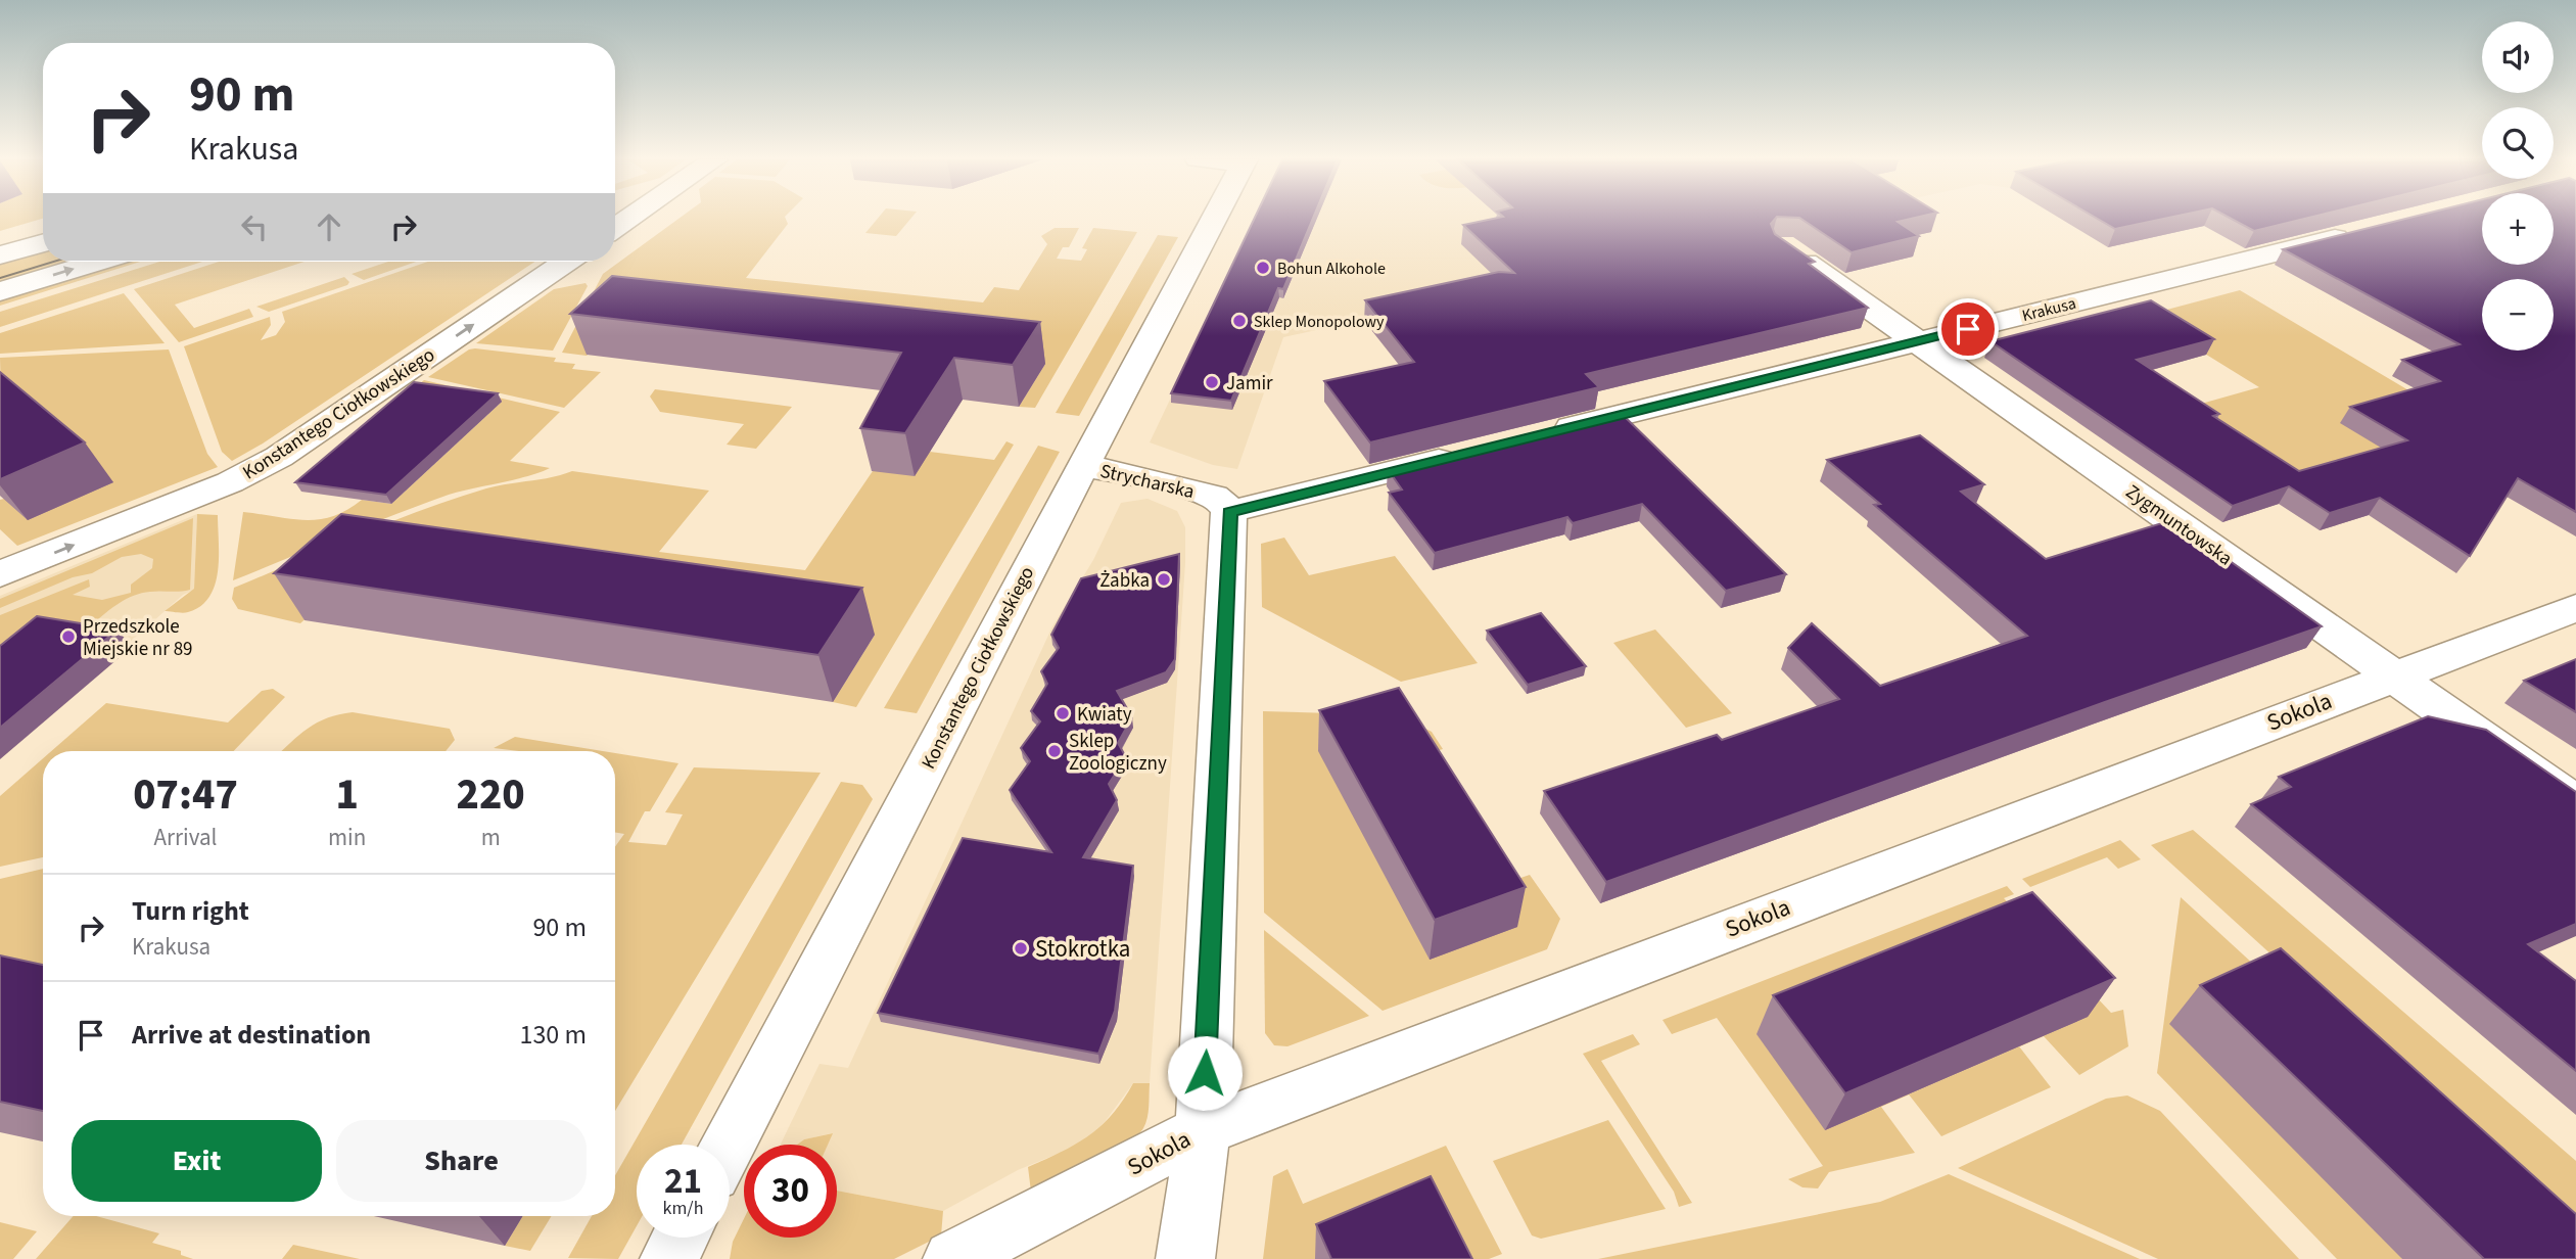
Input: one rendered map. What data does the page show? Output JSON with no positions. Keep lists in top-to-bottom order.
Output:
{
  "streets": {
    "street": [
      "Krakusa",
      "Konstantego Ciołkowskiego",
      "Strycharska",
      "Zygmuntowska",
      "Sokola"
    ]
  },
  "crossings": [
    ["Krakusa", "Zygmuntowska"],
    ["Konstantego Ciołkowskiego", "Strycharska"],
    ["Zygmuntowska", "Sokola"]
  ],
  "one_way": ["Konstantego Ciołkowskiego"],
  "places": [
    "Bohun Alkohole",
    "Sklep Monopolowy",
    "Jamir",
    "Żabka",
    "Przedszkole Miejskie nr 89",
    "Kwiaty",
    "Sklep Zoologiczny",
    "Stokrotka"
  ],
  "page": {
    "map_buttons": ["+", "−"],
    "turn": ["90 m", "Krakusa"],
    "eta": [
      "07:47",
      "Arrival",
      "1",
      "min",
      "220",
      "m"
    ],
    "list": [
      {
        "name": "Turn right",
        "note": "Krakusa",
        "value": "90 m"
      },
      {
        "name": "Arrive at destination",
        "value": "130 m"
      }
    ],
    "buttons": ["Exit", "Share"],
    "speed": "21 km/h",
    "limit": "30"
  }
}
